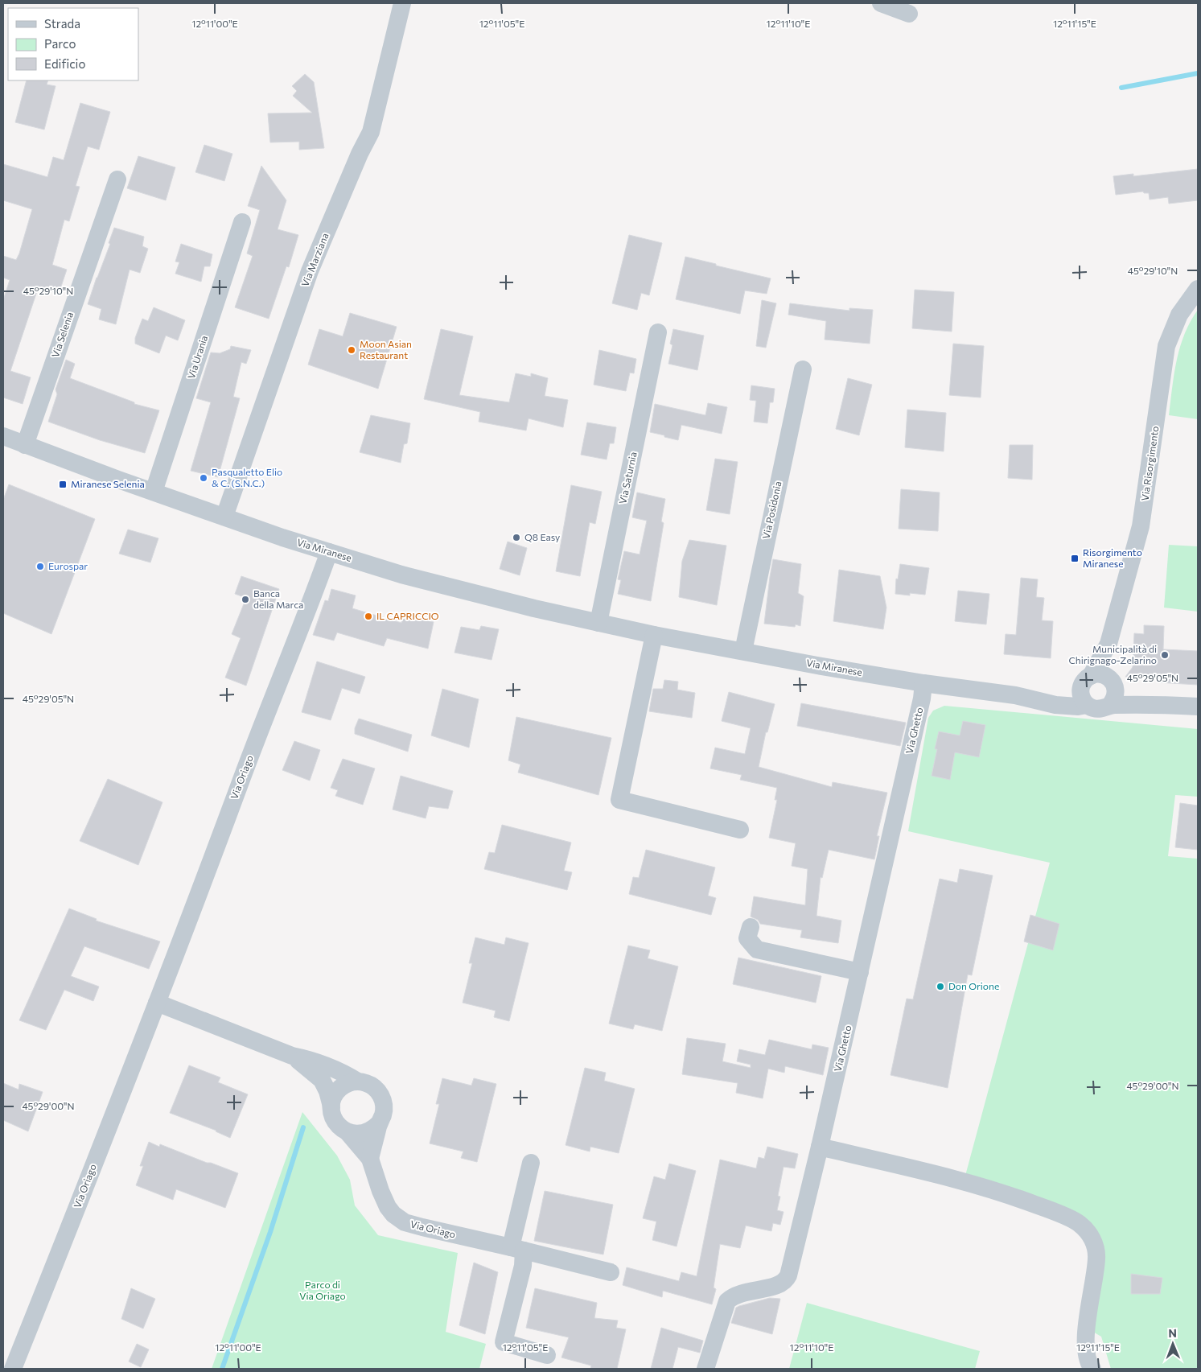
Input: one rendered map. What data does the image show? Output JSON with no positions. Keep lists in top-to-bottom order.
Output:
{
  "streets": {
    "street": [
      "Via Marziana",
      "Via Selenia",
      "Via Urania",
      "Via Risorgimento",
      "Via Saturnia",
      "Via Posidonia",
      "Via Miranese",
      "Via Ghetto",
      "Via Oriago"
    ]
  },
  "crossings": [
    ["Via Marziana", "Via Miranese"],
    ["Via Selenia", "Via Miranese"],
    ["Via Urania", "Via Miranese"],
    ["Via Risorgimento", "Via Miranese"],
    ["Via Saturnia", "Via Miranese"],
    ["Via Posidonia", "Via Miranese"],
    ["Via Miranese", "Via Ghetto"],
    ["Via Miranese", "Via Oriago"]
  ],
  "parks": ["Parco di Via Oriago"],
  "places": {
    "other": [
      "Moon Asian Restaurant",
      "Pasqualetto Elio & C. (S.N.C.)",
      "Q8 Easy",
      "Eurospar",
      "Banca della Marca",
      "IL CAPRICCIO",
      "Municipalità di Chirignago-Zelarino",
      "Don Orione"
    ],
    "transit": ["Miranese Selenia", "Risorgimento Miranese"]
  },
  "legend": ["Strada", "Parco", "Edificio"],
  "north": "top",
  "coordinates": [
    "12°11'00\"E",
    "12°11'05\"E",
    "12°11'10\"E",
    "12°11'15\"E",
    "45°29'10\"N",
    "45°29'05\"N",
    "45°29'00\"N"
  ]
}
